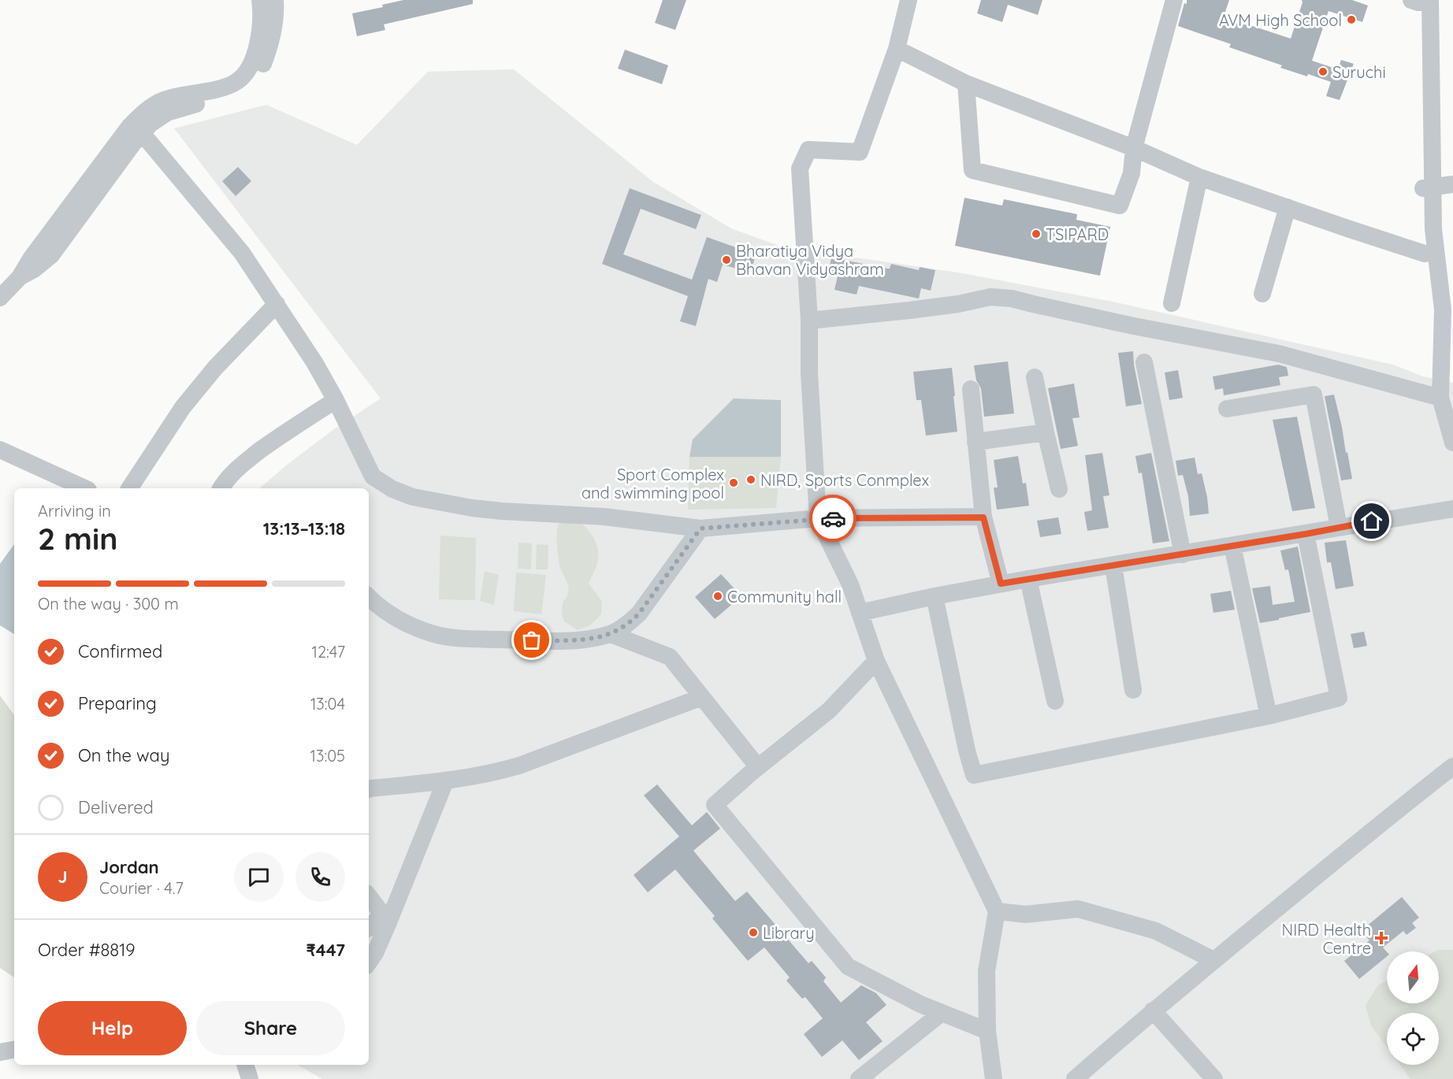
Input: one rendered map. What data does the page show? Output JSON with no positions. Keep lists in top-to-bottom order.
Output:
{
  "places": {
    "other": [
      "AVM High School",
      "Suruchi",
      "TSIPARD",
      "Bharatiya Vidya Bhavan Vidyashram",
      "NIRD, Sports Conmplex",
      "Sport Complex and swimming pool",
      "Community hall",
      "Library"
    ],
    "health": ["NIRD Health Centre"]
  },
  "north": "top",
  "page": {
    "heading": ["2 min", "Arriving in", "13:13–13:18"],
    "panel": [
      "Jordan",
      "Courier · 4.7",
      "Order #8819",
      "₹447"
    ],
    "bar": "On the way · 300 m",
    "list": [
      ["Confirmed", "12:47"],
      ["Preparing", "13:04"],
      ["On the way", "13:05"],
      "Delivered"
    ],
    "round": "J",
    "buttons": ["Help", "Share"]
  }
}
